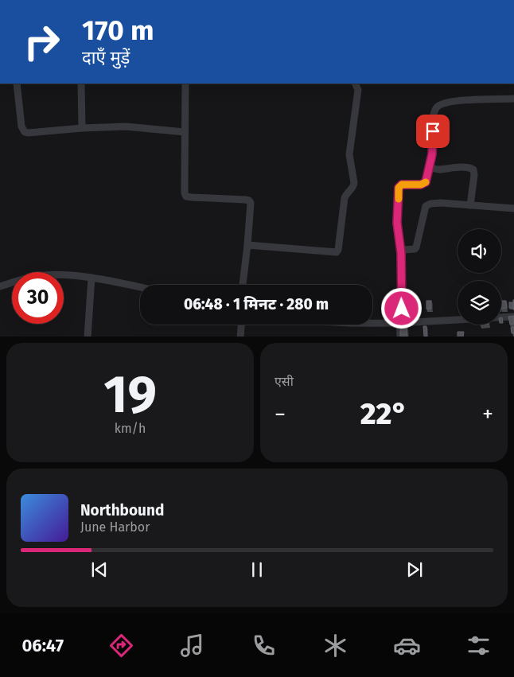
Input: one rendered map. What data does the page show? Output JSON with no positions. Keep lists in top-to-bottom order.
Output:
{
  "page": {
    "turn": ["170 m", "दाएँ मुड़ें"],
    "limit": "30",
    "trip": "06:48 · 1 मिनट · 280 m",
    "tile": [
      ["19", "km/h"],
      "एसी"
    ],
    "heat": ["−", "22°", "+"],
    "song": ["Northbound", "June Harbor"],
    "tabs": "06:47"
  }
}
